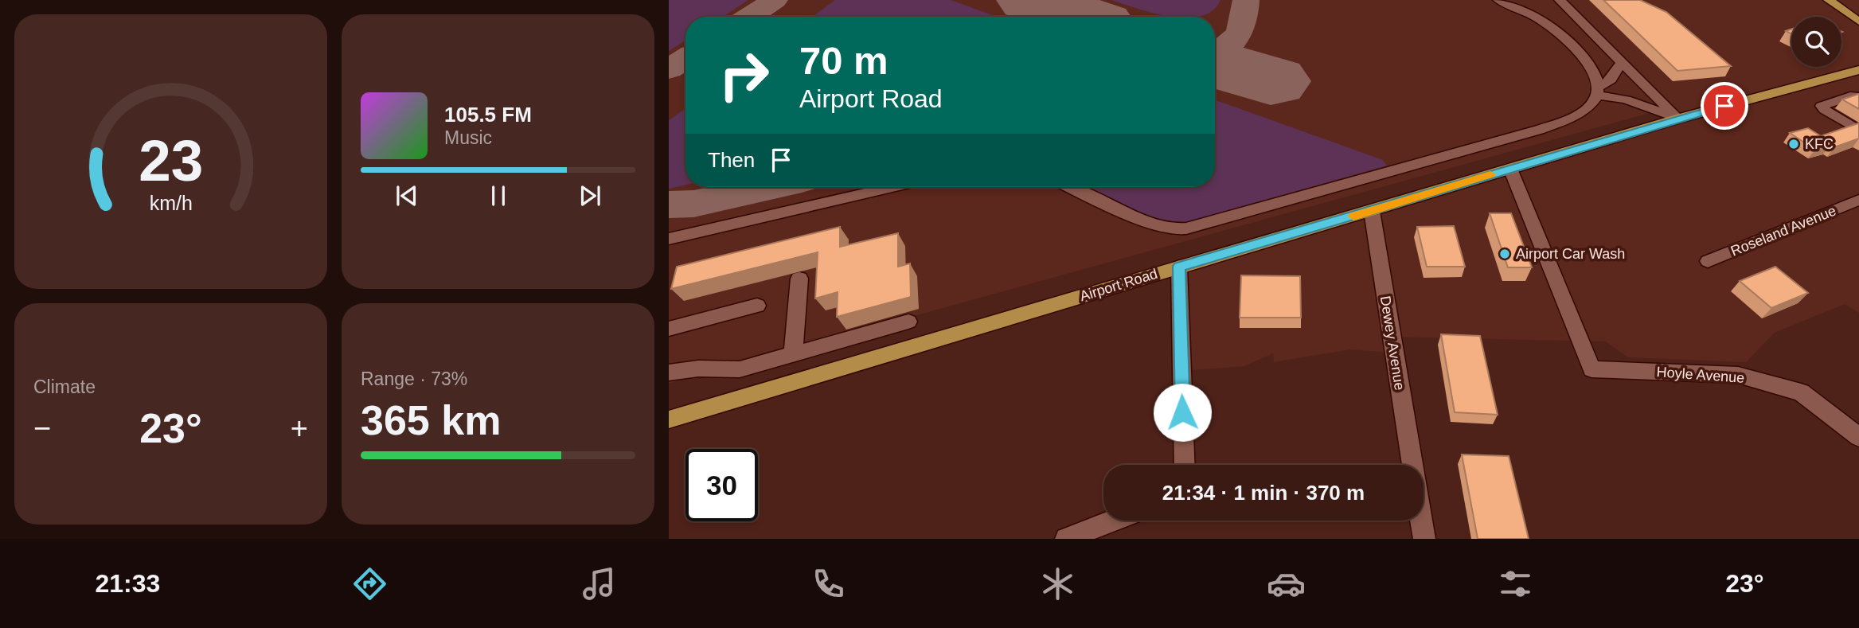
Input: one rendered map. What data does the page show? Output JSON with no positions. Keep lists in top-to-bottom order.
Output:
{
  "streets": {
    "main road": ["Airport Road"],
    "street": ["Roseland Avenue", "Dewey Avenue", "Hoyle Avenue"]
  },
  "crossings": [
    ["Airport Road", "Dewey Avenue"],
    ["Airport Road", "Hoyle Avenue"]
  ],
  "places": ["KFC", "Airport Car Wash"],
  "page": {
    "turn": ["70 m", "Airport Road"],
    "song": ["105.5 FM", "Music"],
    "then": "Then",
    "tile": [
      "Climate",
      ["Range · 73%", "365 km"]
    ],
    "heat": ["−", "23°", "+"],
    "limit": "30",
    "trip": "21:34 · 1 min · 370 m",
    "tabs": ["21:33", "23°"],
    "gauge": ["23", "km/h"]
  }
}
